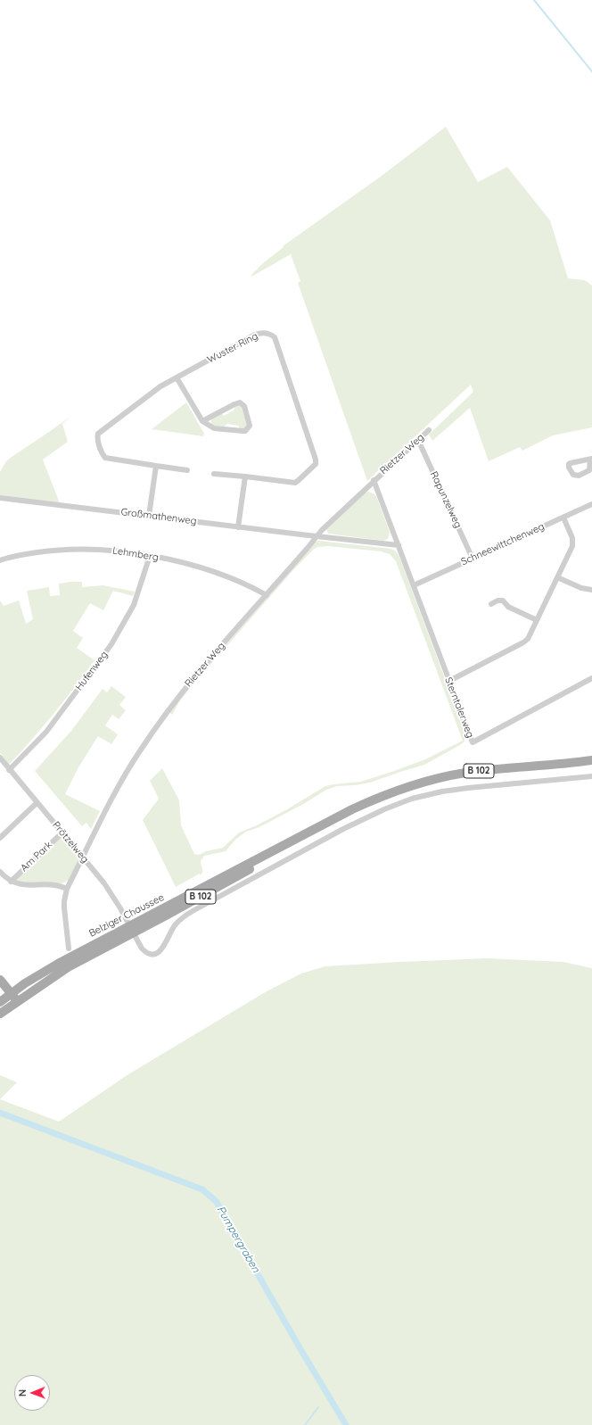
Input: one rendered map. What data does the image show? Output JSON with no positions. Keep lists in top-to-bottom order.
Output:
{
  "streets": {
    "main road": ["B 102", "Belziger Chaussee"],
    "street": [
      "Wuster Ring",
      "Rietzer Weg",
      "Rapunzelweg",
      "Großmathenweg",
      "Schneewittchenweg",
      "Lehmberg",
      "Hufenweg",
      "Sterntalerweg",
      "Prötzelweg",
      "Am Park"
    ]
  },
  "crossings": [
    ["Rietzer Weg", "Rapunzelweg"],
    ["Rietzer Weg", "Großmathenweg"],
    ["Rietzer Weg", "Lehmberg"],
    ["Rietzer Weg", "Sterntalerweg"],
    ["Rietzer Weg", "Prötzelweg"],
    ["Rapunzelweg", "Schneewittchenweg"],
    ["Schneewittchenweg", "Sterntalerweg"],
    ["Lehmberg", "Hufenweg"],
    ["Hufenweg", "Prötzelweg"],
    ["Prötzelweg", "Am Park"],
    ["Prötzelweg", "Belziger Chaussee"]
  ],
  "water": ["Pumpergraben"],
  "north": "left"
}
